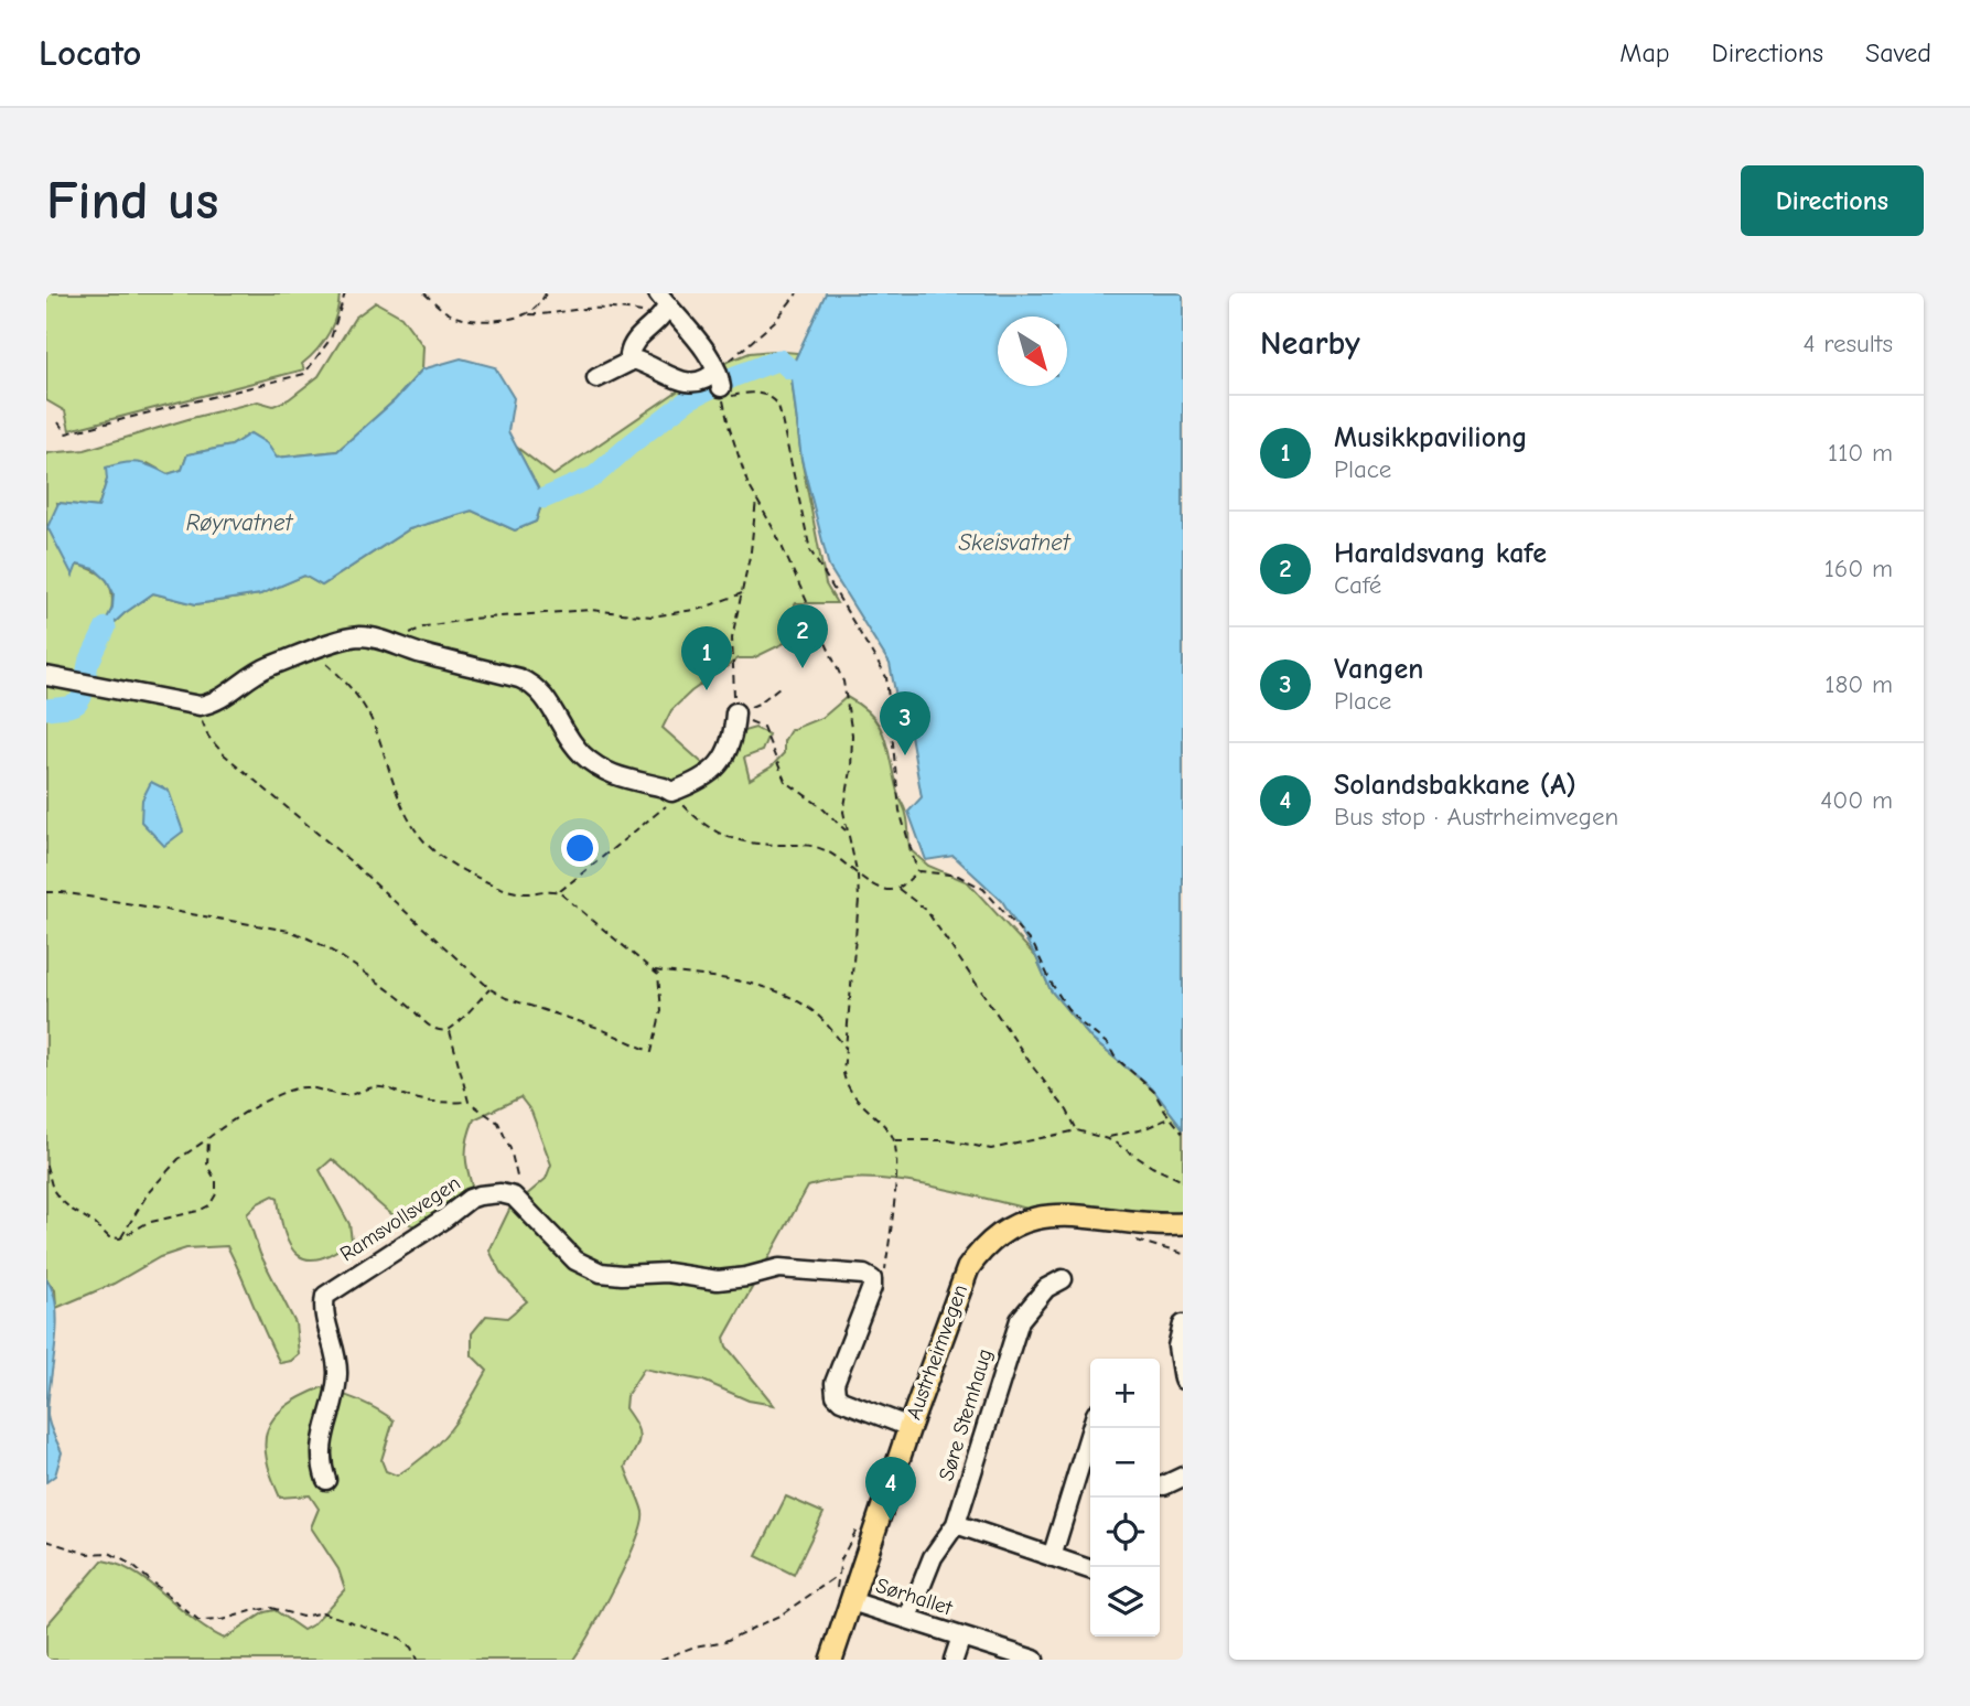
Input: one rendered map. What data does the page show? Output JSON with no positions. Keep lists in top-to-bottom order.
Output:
{
  "streets": {
    "main road": ["Austrheimvegen"],
    "street": ["Ramsvollsvegen", "Søre Stemhaug", "Sørhallet"]
  },
  "crossings": [
    ["Austrheimvegen", "Sørhallet"],
    ["Søre Stemhaug", "Sørhallet"]
  ],
  "water": ["Røyrvatnet", "Skeisvatnet"],
  "north": "bottom right",
  "page": {
    "header": "Locato",
    "nav": ["Map", "Directions", "Saved"],
    "buttons": "Directions",
    "title": "Find us",
    "heading": ["Nearby", "4 results"],
    "list": [
      {
        "mark": "1",
        "name": "Musikkpaviliong",
        "note": "Place",
        "value": "110 m"
      },
      {
        "mark": "2",
        "name": "Haraldsvang kafe",
        "note": "Café",
        "value": "160 m"
      },
      {
        "mark": "3",
        "name": "Vangen",
        "note": "Place",
        "value": "180 m"
      },
      {
        "mark": "4",
        "name": "Solandsbakkane (A)",
        "note": "Bus stop · Austrheimvegen",
        "value": "400 m"
      }
    ],
    "pins": [
      "2",
      "1",
      "3",
      "4"
    ],
    "map_buttons": ["+", "−"]
  }
}
